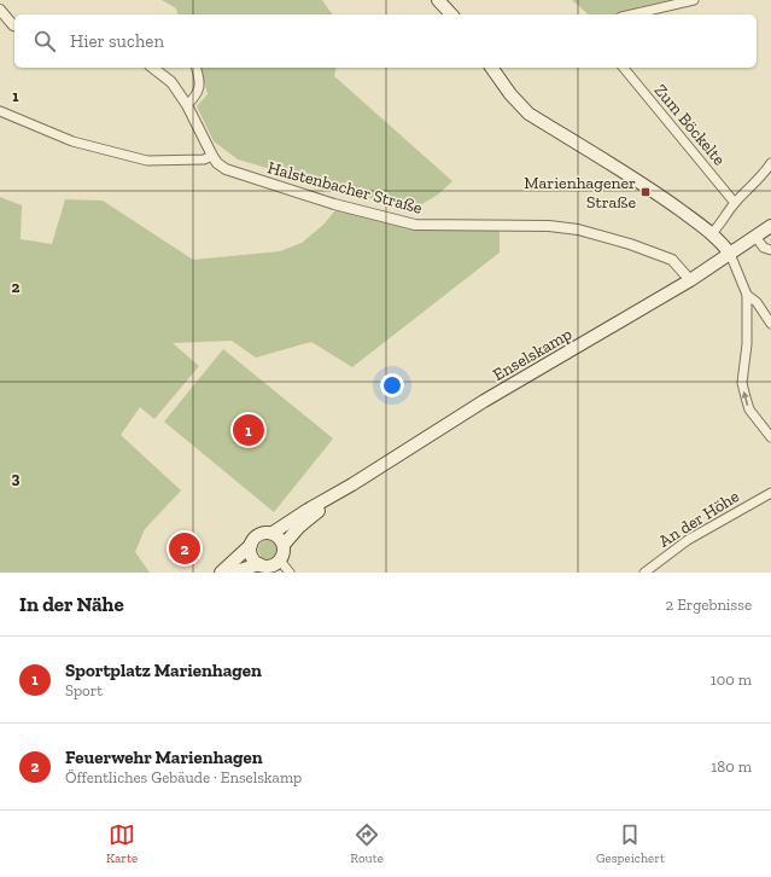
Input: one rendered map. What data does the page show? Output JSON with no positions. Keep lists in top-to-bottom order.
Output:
{
  "streets": {
    "main road": ["Enselskamp"],
    "street": ["Zum Böckelte", "Halstenbacher Straße", "An der Höhe"]
  },
  "crossings": [
    ["Halstenbacher Straße", "Enselskamp"]
  ],
  "places": {
    "transit": ["Marienhagener Straße"]
  },
  "page": {
    "search": "Hier suchen",
    "pins": ["1", "2"],
    "heading": ["In der Nähe", "2 Ergebnisse"],
    "list": [
      {
        "mark": "1",
        "name": "Sportplatz Marienhagen",
        "note": "Sport",
        "value": "100 m"
      },
      {
        "mark": "2",
        "name": "Feuerwehr Marienhagen",
        "note": "Öffentliches Gebäude · Enselskamp",
        "value": "180 m"
      }
    ],
    "nav": ["Karte", "Route", "Gespeichert"]
  },
  "grid": {
    "rows": ["1", "2", "3"]
  }
}
